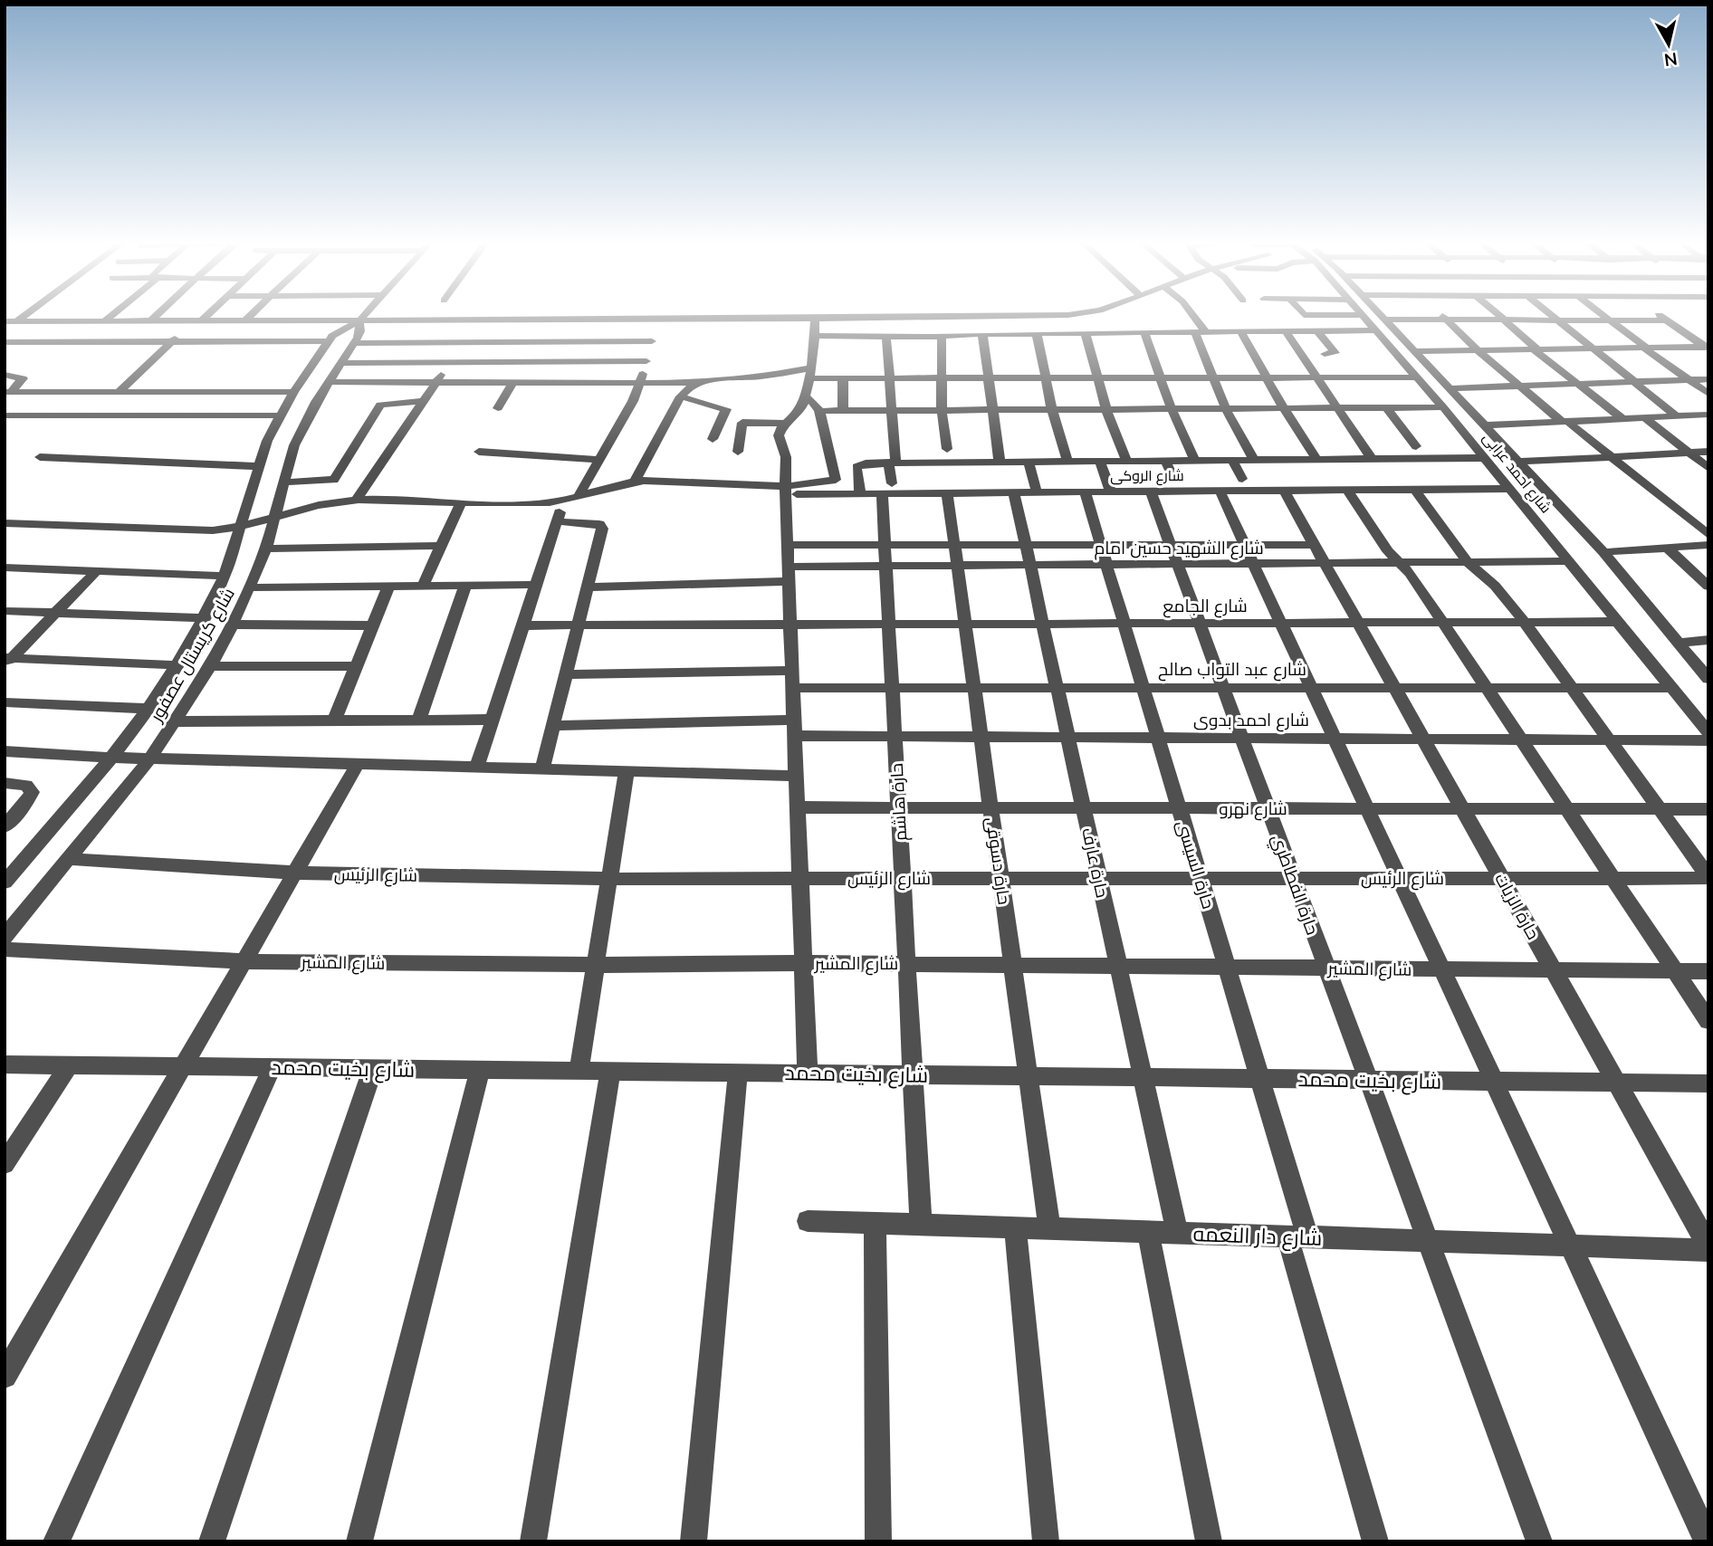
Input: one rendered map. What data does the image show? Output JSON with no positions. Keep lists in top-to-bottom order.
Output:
{
  "streets": {
    "street": [
      "شارع احمد عرابى",
      "شارع الروكى",
      "شارع الشهيد حسين امام",
      "شارع الجامع",
      "شارع كريستال عصفور",
      "شارع عبد التواب صالح",
      "شارع احمد بدوى",
      "حارة هاشم",
      "شارع نهرو",
      "حارة دسوقى",
      "حارة عارف",
      "حارة السيسى",
      "شارع الرئيس",
      "حارة الفطاطري",
      "حارة الزيات",
      "شارع المشير",
      "شارع بخيت محمد",
      "شارع دار النعمه"
    ]
  },
  "crossings": [
    ["شارع احمد عرابى", "شارع الروكى"],
    ["شارع احمد عرابى", "شارع الشهيد حسين امام"],
    ["شارع احمد عرابى", "شارع الجامع"],
    ["شارع احمد عرابى", "شارع عبد التواب صالح"],
    ["شارع الروكى", "حارة هاشم"],
    ["شارع الروكى", "حارة دسوقى"],
    ["شارع الروكى", "حارة عارف"],
    ["شارع الروكى", "حارة السيسى"],
    ["شارع الروكى", "حارة الفطاطري"],
    ["شارع الروكى", "حارة الزيات"],
    ["شارع الشهيد حسين امام", "حارة هاشم"],
    ["شارع الشهيد حسين امام", "حارة دسوقى"],
    ["شارع الشهيد حسين امام", "حارة عارف"],
    ["شارع الشهيد حسين امام", "حارة السيسى"],
    ["شارع الشهيد حسين امام", "حارة الفطاطري"],
    ["شارع الشهيد حسين امام", "حارة الزيات"],
    ["شارع الجامع", "حارة هاشم"],
    ["شارع الجامع", "حارة دسوقى"],
    ["شارع الجامع", "حارة عارف"],
    ["شارع الجامع", "حارة السيسى"],
    ["شارع الجامع", "حارة الفطاطري"],
    ["شارع الجامع", "حارة الزيات"],
    ["شارع كريستال عصفور", "شارع الرئيس"],
    ["شارع عبد التواب صالح", "حارة هاشم"],
    ["شارع عبد التواب صالح", "حارة دسوقى"],
    ["شارع عبد التواب صالح", "حارة عارف"],
    ["شارع عبد التواب صالح", "حارة السيسى"],
    ["شارع عبد التواب صالح", "حارة الفطاطري"],
    ["شارع عبد التواب صالح", "حارة الزيات"],
    ["شارع احمد بدوى", "حارة هاشم"],
    ["شارع احمد بدوى", "حارة دسوقى"],
    ["شارع احمد بدوى", "حارة عارف"],
    ["شارع احمد بدوى", "حارة السيسى"],
    ["شارع احمد بدوى", "حارة الفطاطري"],
    ["شارع احمد بدوى", "حارة الزيات"],
    ["حارة هاشم", "شارع نهرو"],
    ["حارة هاشم", "شارع الرئيس"],
    ["حارة هاشم", "شارع المشير"],
    ["حارة هاشم", "شارع بخيت محمد"],
    ["حارة هاشم", "شارع دار النعمه"],
    ["شارع نهرو", "حارة دسوقى"],
    ["شارع نهرو", "حارة عارف"],
    ["شارع نهرو", "حارة السيسى"],
    ["شارع نهرو", "حارة الفطاطري"],
    ["شارع نهرو", "حارة الزيات"],
    ["حارة دسوقى", "شارع الرئيس"],
    ["حارة دسوقى", "شارع المشير"],
    ["حارة دسوقى", "شارع بخيت محمد"],
    ["حارة دسوقى", "شارع دار النعمه"],
    ["حارة عارف", "شارع الرئيس"],
    ["حارة عارف", "شارع المشير"],
    ["حارة عارف", "شارع بخيت محمد"],
    ["حارة عارف", "شارع دار النعمه"],
    ["حارة السيسى", "شارع الرئيس"],
    ["حارة السيسى", "شارع المشير"],
    ["حارة السيسى", "شارع بخيت محمد"],
    ["حارة السيسى", "شارع دار النعمه"],
    ["شارع الرئيس", "حارة الفطاطري"],
    ["شارع الرئيس", "حارة الزيات"],
    ["حارة الفطاطري", "شارع المشير"],
    ["حارة الفطاطري", "شارع بخيت محمد"],
    ["حارة الفطاطري", "شارع دار النعمه"],
    ["حارة الزيات", "شارع المشير"],
    ["حارة الزيات", "شارع بخيت محمد"],
    ["حارة الزيات", "شارع دار النعمه"]
  ],
  "north": "bottom"
}
